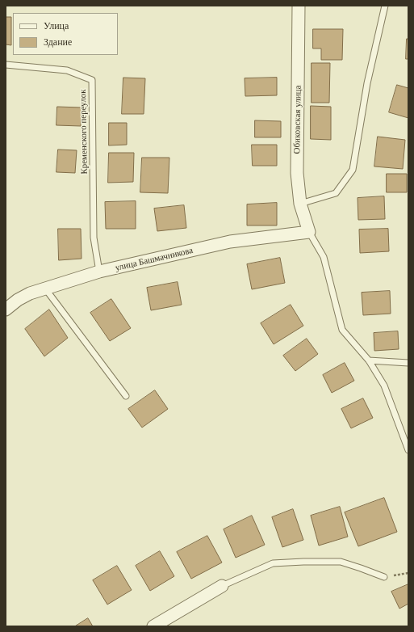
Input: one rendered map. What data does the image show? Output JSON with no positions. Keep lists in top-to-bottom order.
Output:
{
  "streets": {
    "street": ["Обиковская улица", "улица Башмачникова"],
    "lane": ["Кременского переулок"]
  },
  "crossings": [
    ["Обиковская улица", "улица Башмачникова"],
    ["Кременского переулок", "улица Башмачникова"]
  ],
  "legend": ["Улица", "Здание"]
}
